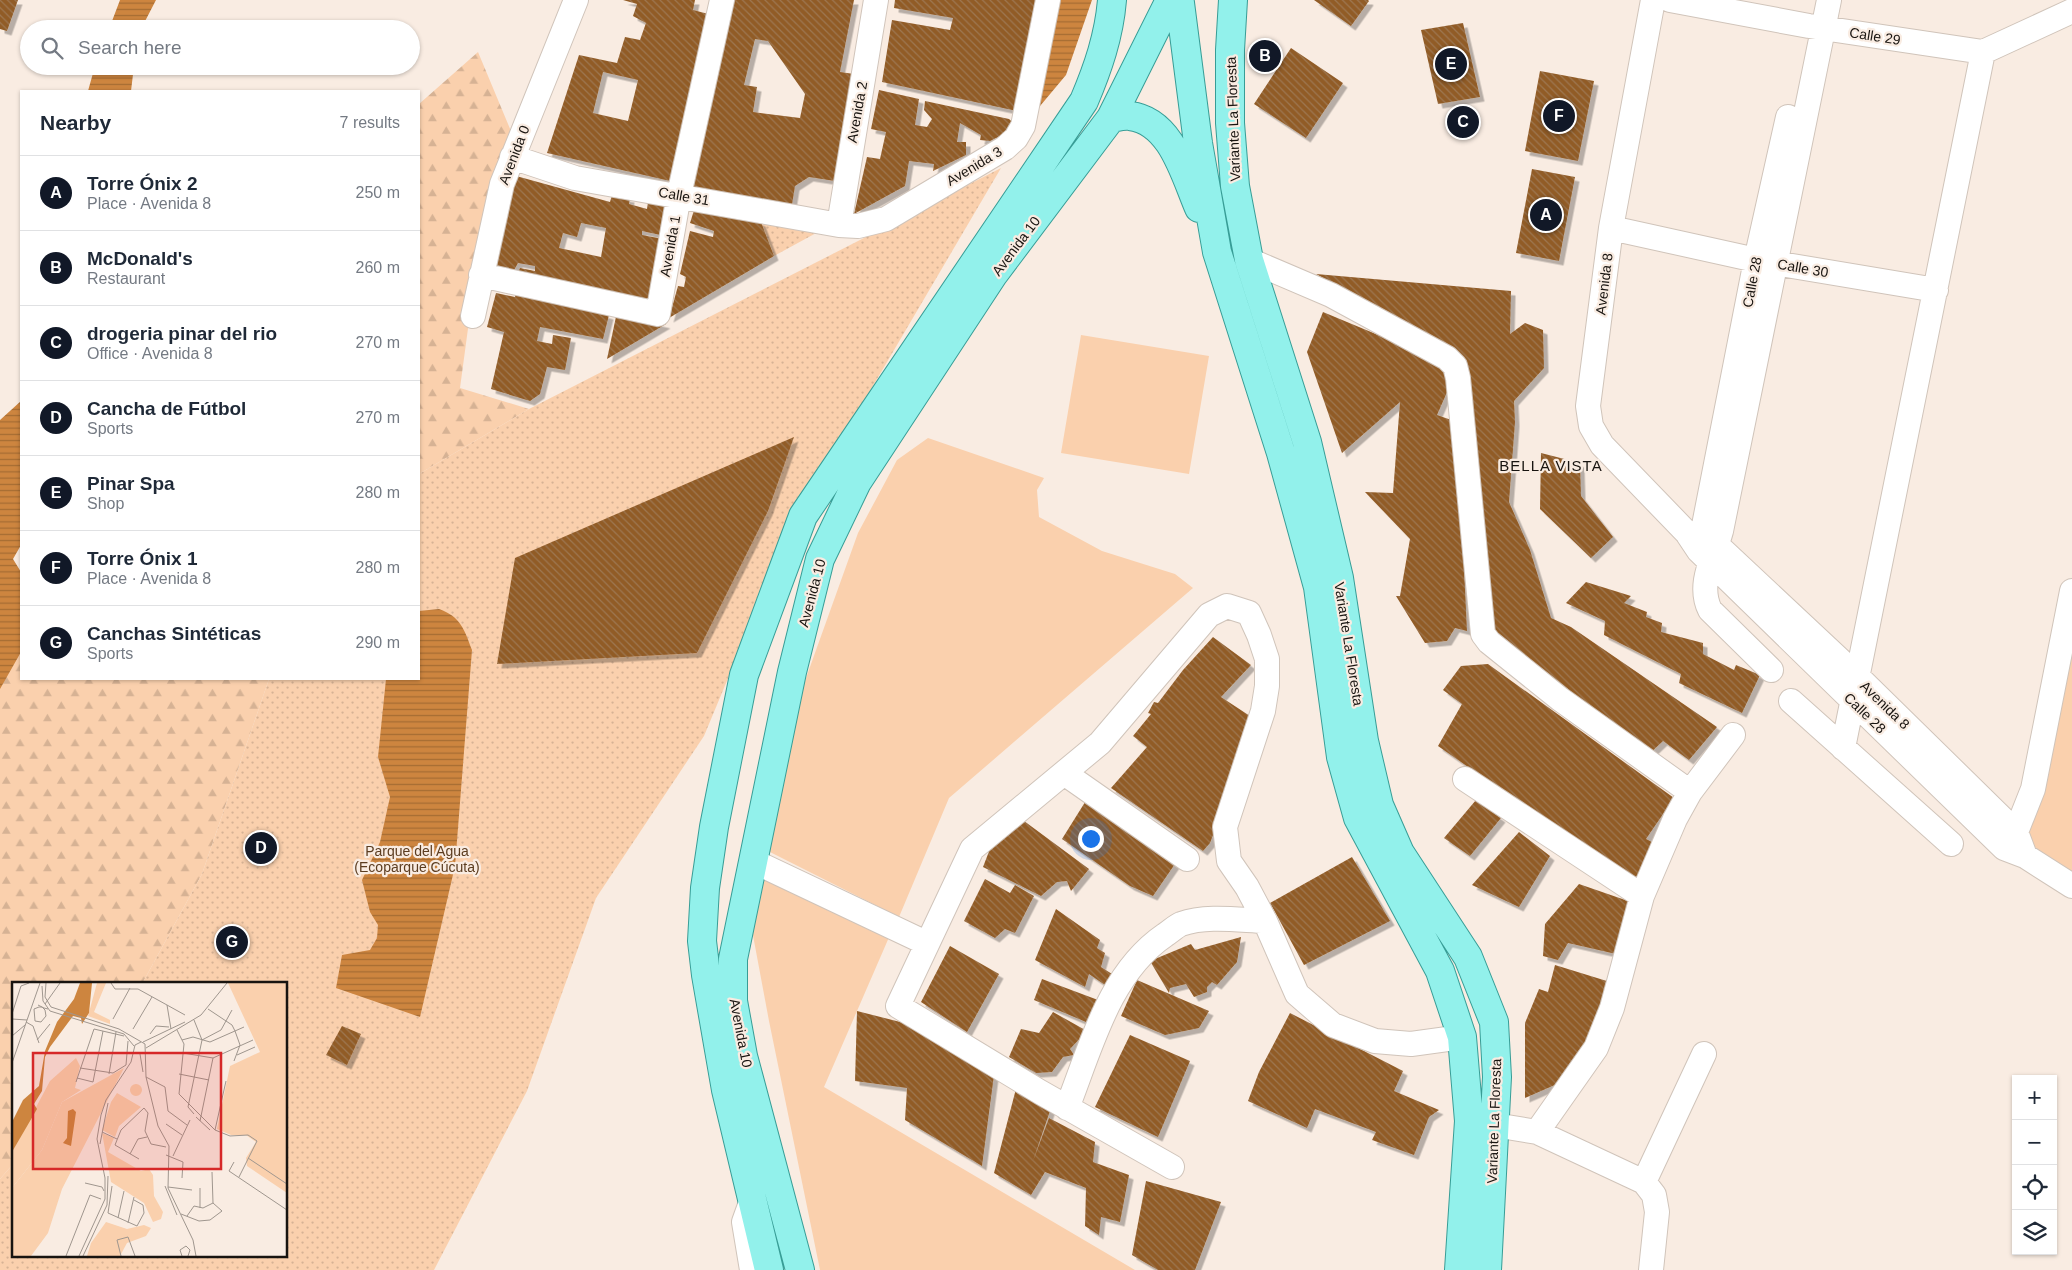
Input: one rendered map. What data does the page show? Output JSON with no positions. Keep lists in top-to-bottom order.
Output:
{
  "streets": {
    "main road": ["Variante La Floresta", "Avenida 10"],
    "street": [
      "Calle 29",
      "Avenida 2",
      "Avenida 0",
      "Avenida 3",
      "Calle 31",
      "Avenida 1",
      "Calle 30",
      "Calle 28",
      "Avenida 8"
    ]
  },
  "crossings": [
    ["Calle 29", "Calle 28"],
    ["Avenida 2", "Avenida 3"],
    ["Avenida 2", "Calle 31"],
    ["Variante La Floresta", "Avenida 10"],
    ["Avenida 0", "Calle 31"],
    ["Avenida 0", "Avenida 1"],
    ["Avenida 3", "Calle 31"],
    ["Calle 31", "Avenida 1"],
    ["Calle 30", "Calle 28"],
    ["Calle 30", "Avenida 8"],
    ["Calle 28", "Avenida 8"]
  ],
  "districts": ["BELLA VISTA"],
  "parks": ["Parque del Agua (Ecoparque Cúcuta)"],
  "page": {
    "search": "Search here",
    "pins": [
      "B",
      "E",
      "F",
      "C",
      "A",
      "D",
      "G"
    ],
    "heading": ["Nearby", "7 results"],
    "list": [
      {
        "mark": "A",
        "name": "Torre Ónix 2",
        "note": "Place · Avenida 8",
        "value": "250 m"
      },
      {
        "mark": "B",
        "name": "McDonald's",
        "note": "Restaurant",
        "value": "260 m"
      },
      {
        "mark": "C",
        "name": "drogeria pinar del rio",
        "note": "Office · Avenida 8",
        "value": "270 m"
      },
      {
        "mark": "D",
        "name": "Cancha de Fútbol",
        "note": "Sports",
        "value": "270 m"
      },
      {
        "mark": "E",
        "name": "Pinar Spa",
        "note": "Shop",
        "value": "280 m"
      },
      {
        "mark": "F",
        "name": "Torre Ónix 1",
        "note": "Place · Avenida 8",
        "value": "280 m"
      },
      {
        "mark": "G",
        "name": "Canchas Sintéticas",
        "note": "Sports",
        "value": "290 m"
      }
    ],
    "map_buttons": ["+", "−"]
  }
}
